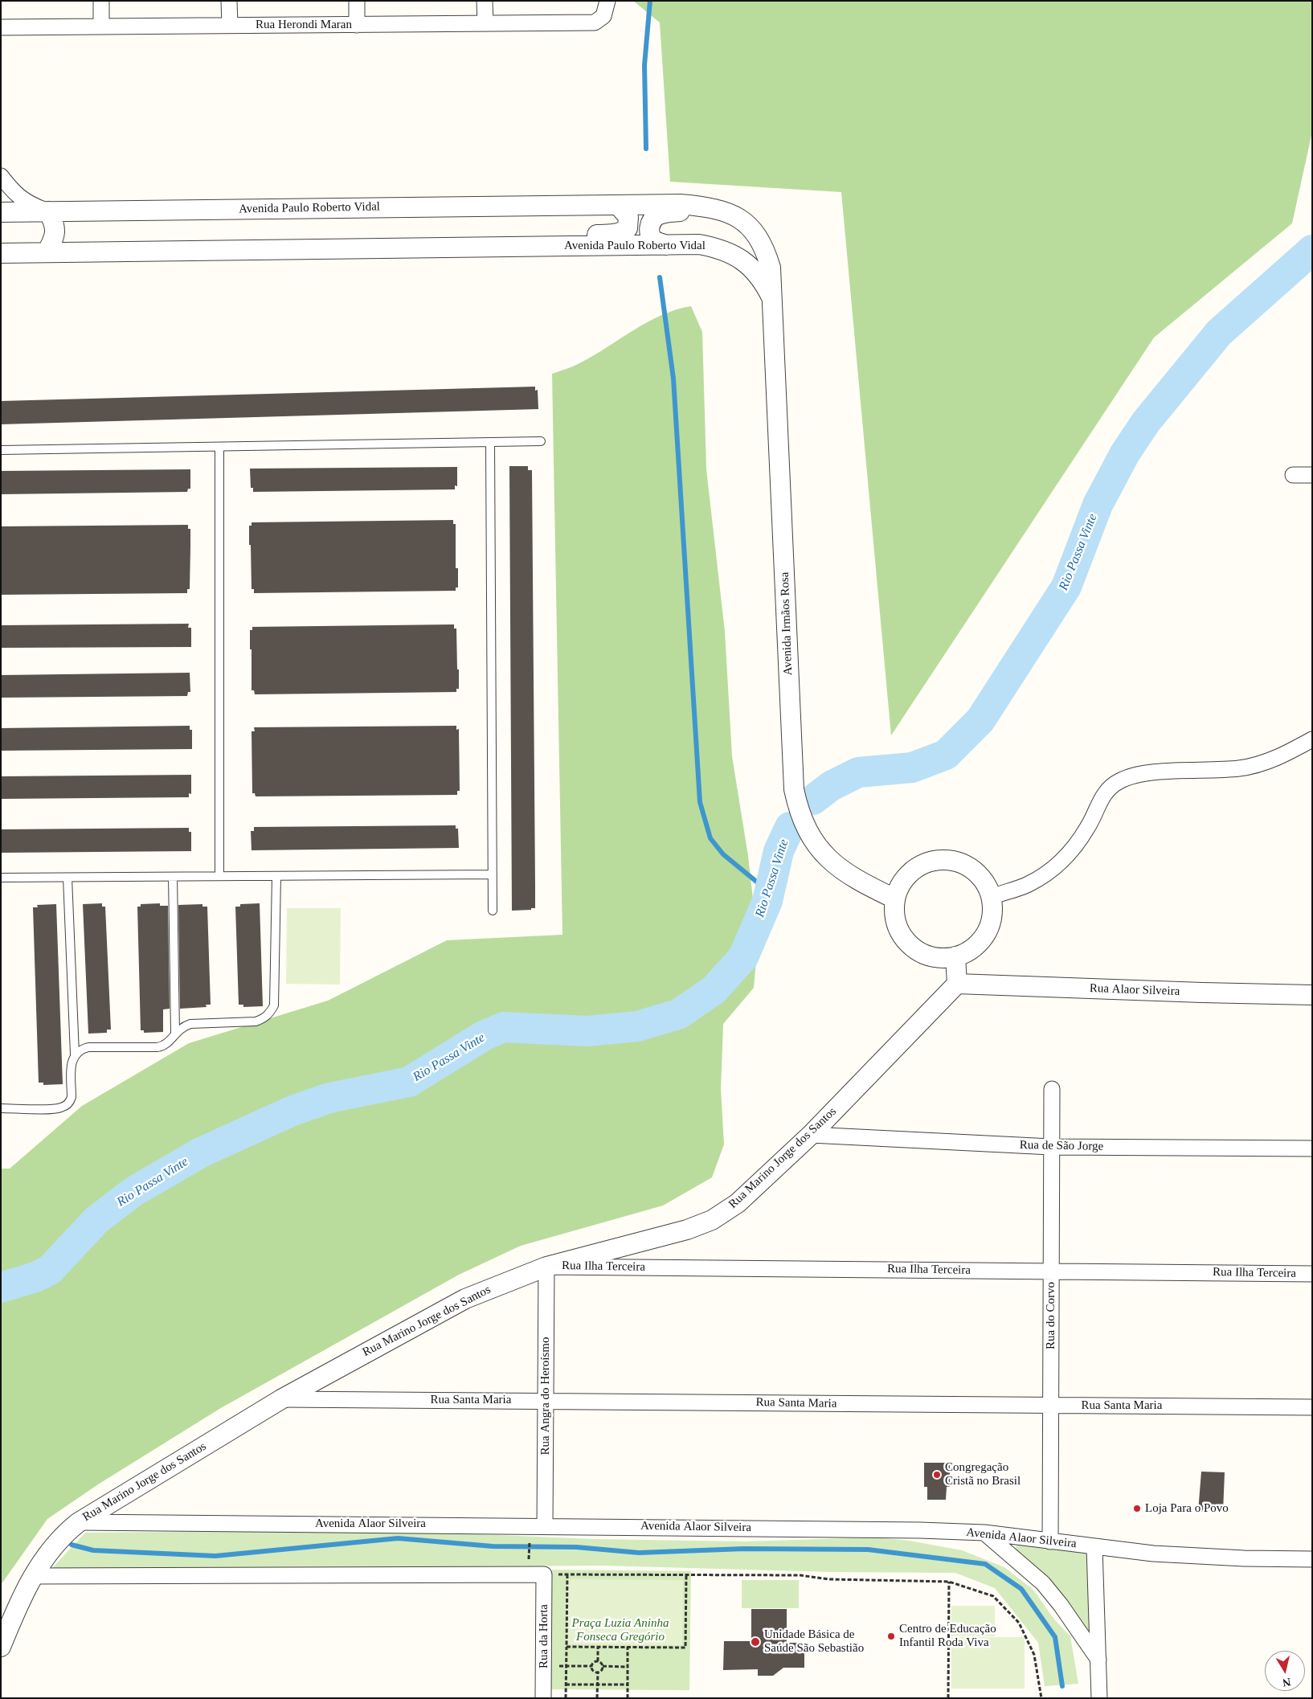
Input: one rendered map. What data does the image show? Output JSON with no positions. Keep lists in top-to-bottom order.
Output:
{
  "streets": {
    "street": [
      "Rua Herondi Maran",
      "Avenida Paulo Roberto Vidal",
      "Avenida Irmãos Rosa",
      "Rua Alaor Silveira",
      "Rua de São Jorge",
      "Rua Marino Jorge dos Santos",
      "Rua Ilha Terceira",
      "Rua do Corvo",
      "Rua Angra do Heroísmo",
      "Rua Santa Maria",
      "Avenida Alaor Silveira",
      "Rua da Horta"
    ]
  },
  "crossings": [
    ["Avenida Paulo Roberto Vidal", "Avenida Irmãos Rosa"],
    ["Rua Alaor Silveira", "Rua Marino Jorge dos Santos"],
    ["Rua de São Jorge", "Rua Marino Jorge dos Santos"],
    ["Rua de São Jorge", "Rua do Corvo"],
    ["Rua Marino Jorge dos Santos", "Rua Ilha Terceira"],
    ["Rua Marino Jorge dos Santos", "Rua Angra do Heroísmo"],
    ["Rua Marino Jorge dos Santos", "Rua Santa Maria"],
    ["Rua Marino Jorge dos Santos", "Avenida Alaor Silveira"],
    ["Rua Ilha Terceira", "Rua do Corvo"],
    ["Rua Ilha Terceira", "Rua Angra do Heroísmo"],
    ["Rua do Corvo", "Rua Santa Maria"],
    ["Rua do Corvo", "Avenida Alaor Silveira"],
    ["Rua Angra do Heroísmo", "Rua Santa Maria"],
    ["Rua Angra do Heroísmo", "Avenida Alaor Silveira"]
  ],
  "water": ["Rio Passa Vinte"],
  "parks": ["Praça Luzia Aninha Fonseca Gregório"],
  "places": [
    "Congregação Cristã no Brasil",
    "Loja Para o Povo",
    "Centro de Educação Infantil Roda Viva",
    "Unidade Básica de Saúde São Sebastião"
  ],
  "north": "bottom"
}
